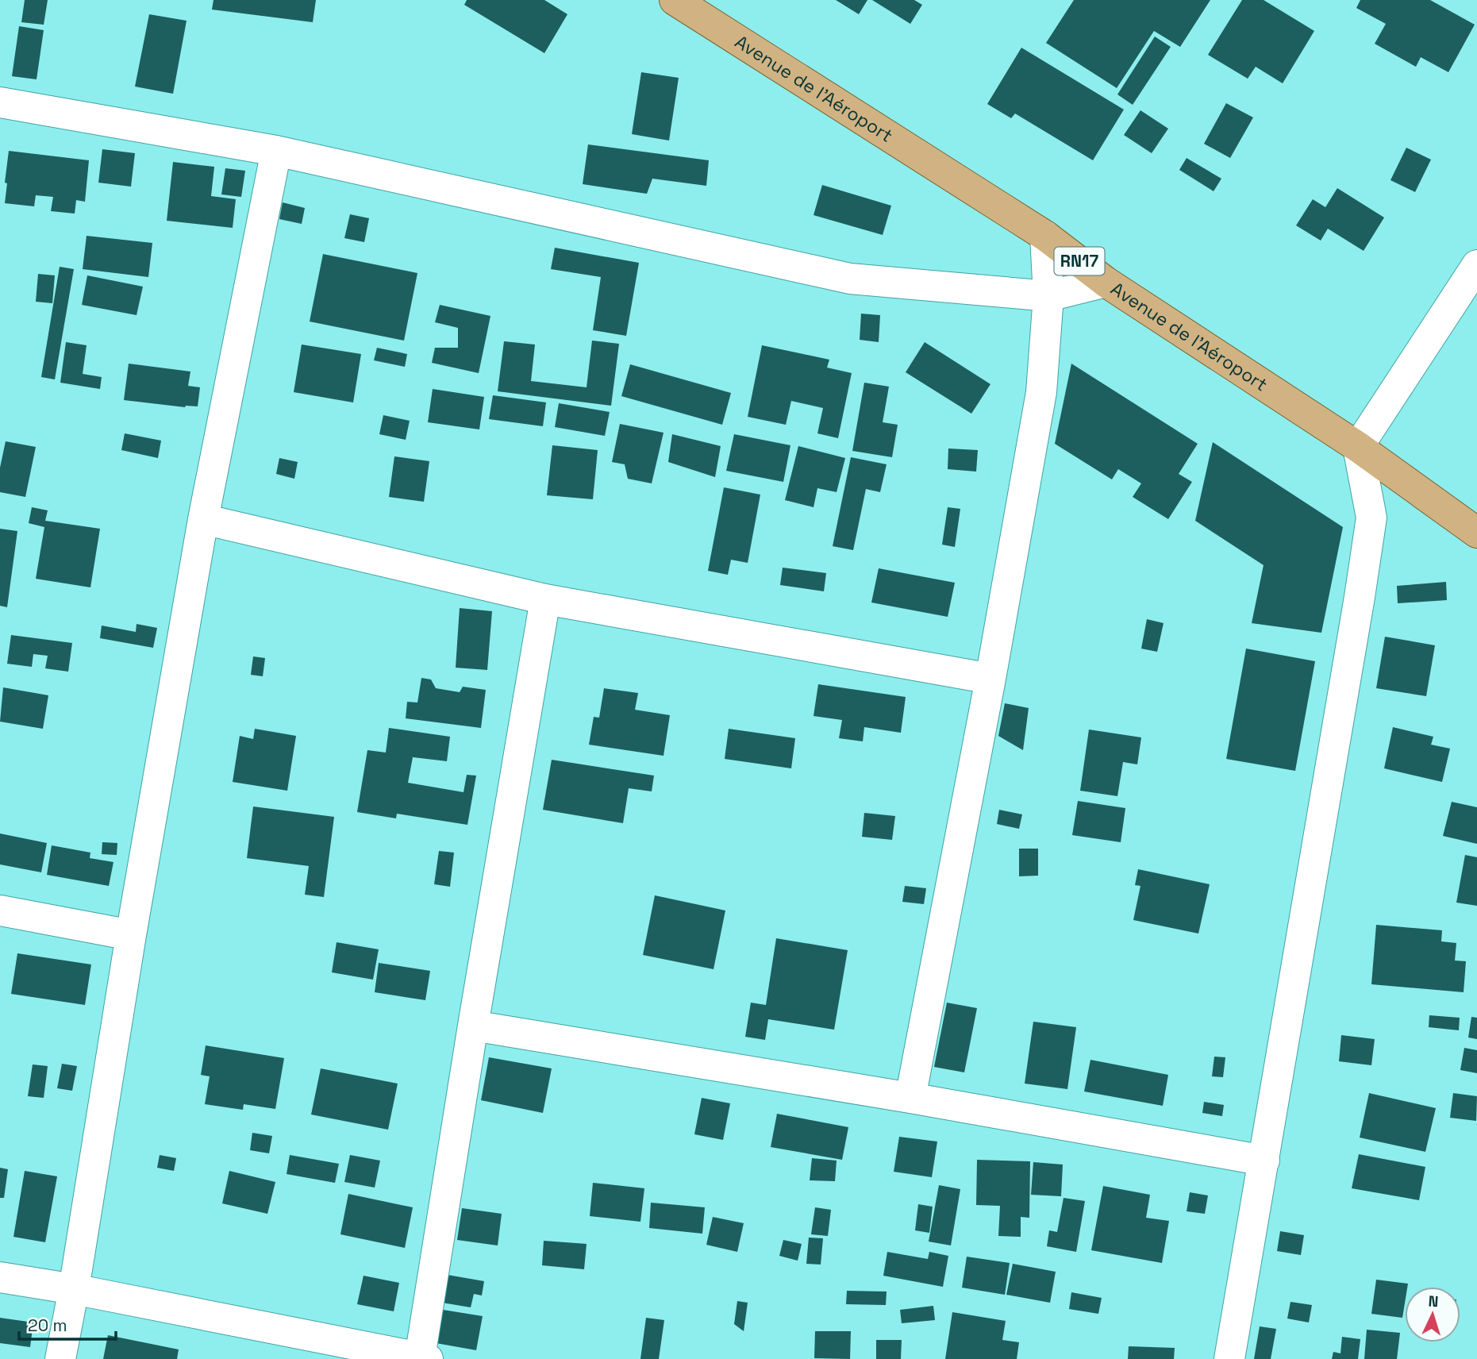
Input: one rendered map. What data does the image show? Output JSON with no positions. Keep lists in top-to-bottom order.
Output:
{
  "streets": {
    "main road": ["Avenue de l'Aéroport", "RN17"]
  },
  "scale_bar": "20 m",
  "north": "top"
}
